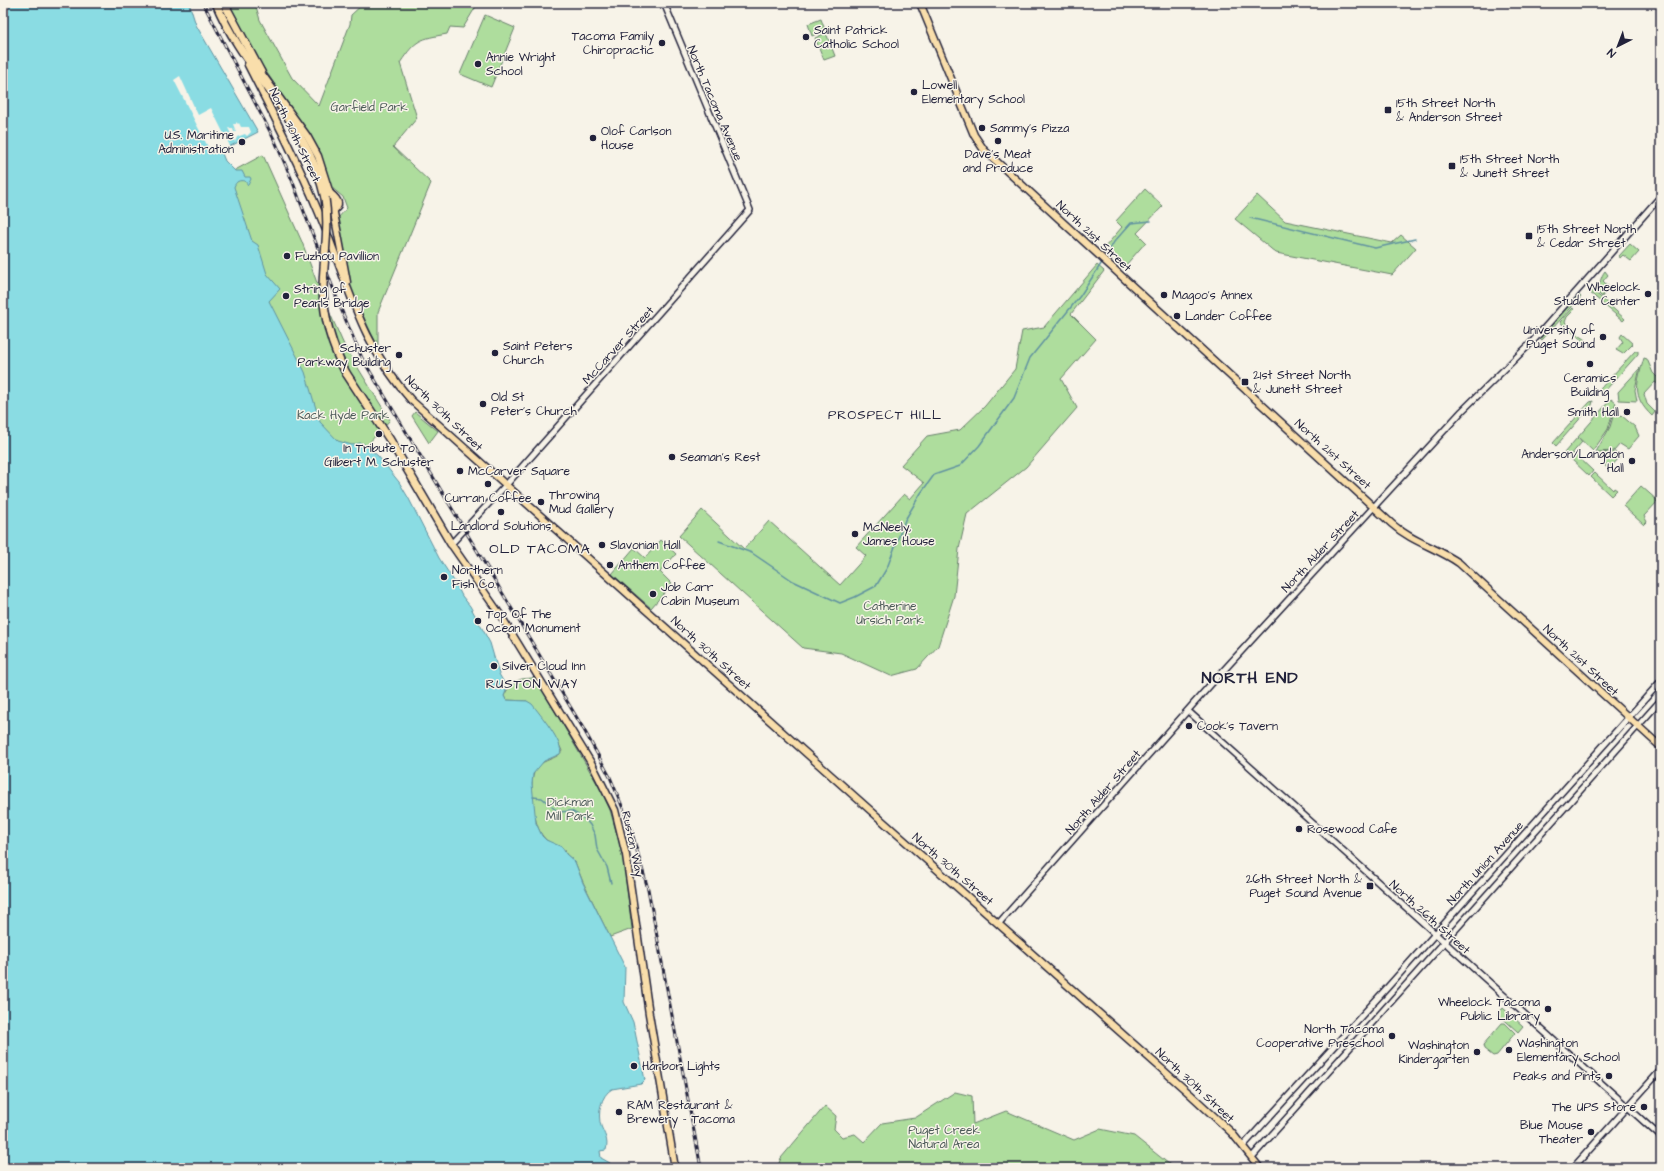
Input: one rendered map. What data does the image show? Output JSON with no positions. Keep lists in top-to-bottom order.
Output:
{
  "streets": {
    "main road": ["North 30th Street", "North 21st Street", "Ruston Way"],
    "street": [
      "North Tacoma Avenue",
      "McCarver Street",
      "North Alder Street",
      "North Union Avenue",
      "North 26th Street"
    ]
  },
  "crossings": [
    ["North Tacoma Avenue", "McCarver Street"],
    ["North 30th Street", "McCarver Street"],
    ["North 30th Street", "North Alder Street"],
    ["North 30th Street", "North Union Avenue"],
    ["North 21st Street", "North Alder Street"],
    ["North 21st Street", "North Union Avenue"],
    ["McCarver Street", "Ruston Way"],
    ["North Alder Street", "North 26th Street"],
    ["North Union Avenue", "North 26th Street"]
  ],
  "districts": [
    "PROSPECT HILL",
    "OLD TACOMA",
    "NORTH END",
    "RUSTON WAY"
  ],
  "parks": [
    "Garfield Park",
    "Kack Hyde Park",
    "Catherine Ursich Park",
    "Dickman Mill Park",
    "Puget Creek Natural Area"
  ],
  "places": {
    "other": [
      "Saint Patrick Catholic School",
      "Tacoma Family Chiropractic",
      "Annie Wright School",
      "Lowell Elementary School",
      "Sammy’s Pizza",
      "Olof Carlson House",
      "Dave's Meat and Produce",
      "U.S. Maritime Administration",
      "Fuzhou Pavillion",
      "Wheelock Student Center",
      "Magoo's Annex",
      "String of Pearls Bridge",
      "Lander Coffee",
      "University of Puget Sound",
      "Saint Peters Church",
      "Schuster Parkway Building",
      "Ceramics Building",
      "Old St Peter's Church",
      "Smith Hall",
      "In Tribute To Gilbert M. Schuster",
      "Seaman's Rest",
      "Anderson/Langdon Hall",
      "McCarver Square",
      "Curran Coffee",
      "Throwing Mud Gallery",
      "Landlord Solutions",
      "McNeely, James House",
      "Slavonian Hall",
      "Anthem Coffee",
      "Northern Fish Co.",
      "Job Carr Cabin Museum",
      "Top Of The Ocean Monument",
      "Silver Cloud Inn",
      "Cook's Tavern",
      "Rosewood Cafe",
      "Wheelock Tacoma Public Library",
      "North Tacoma Cooperative Preschool",
      "Washington Elementary School",
      "Washington Kindergarten",
      "Harbor Lights",
      "Peaks and Pints",
      "The UPS Store",
      "RAM Restaurant & Brewery - Tacoma",
      "Blue Mouse Theater"
    ],
    "transit": [
      "15th Street North & Anderson Street",
      "15th Street North & Junett Street",
      "15th Street North & Cedar Street",
      "21st Street North & Junett Street",
      "26th Street North & Puget Sound Avenue"
    ]
  },
  "north": "bottom left"
}
